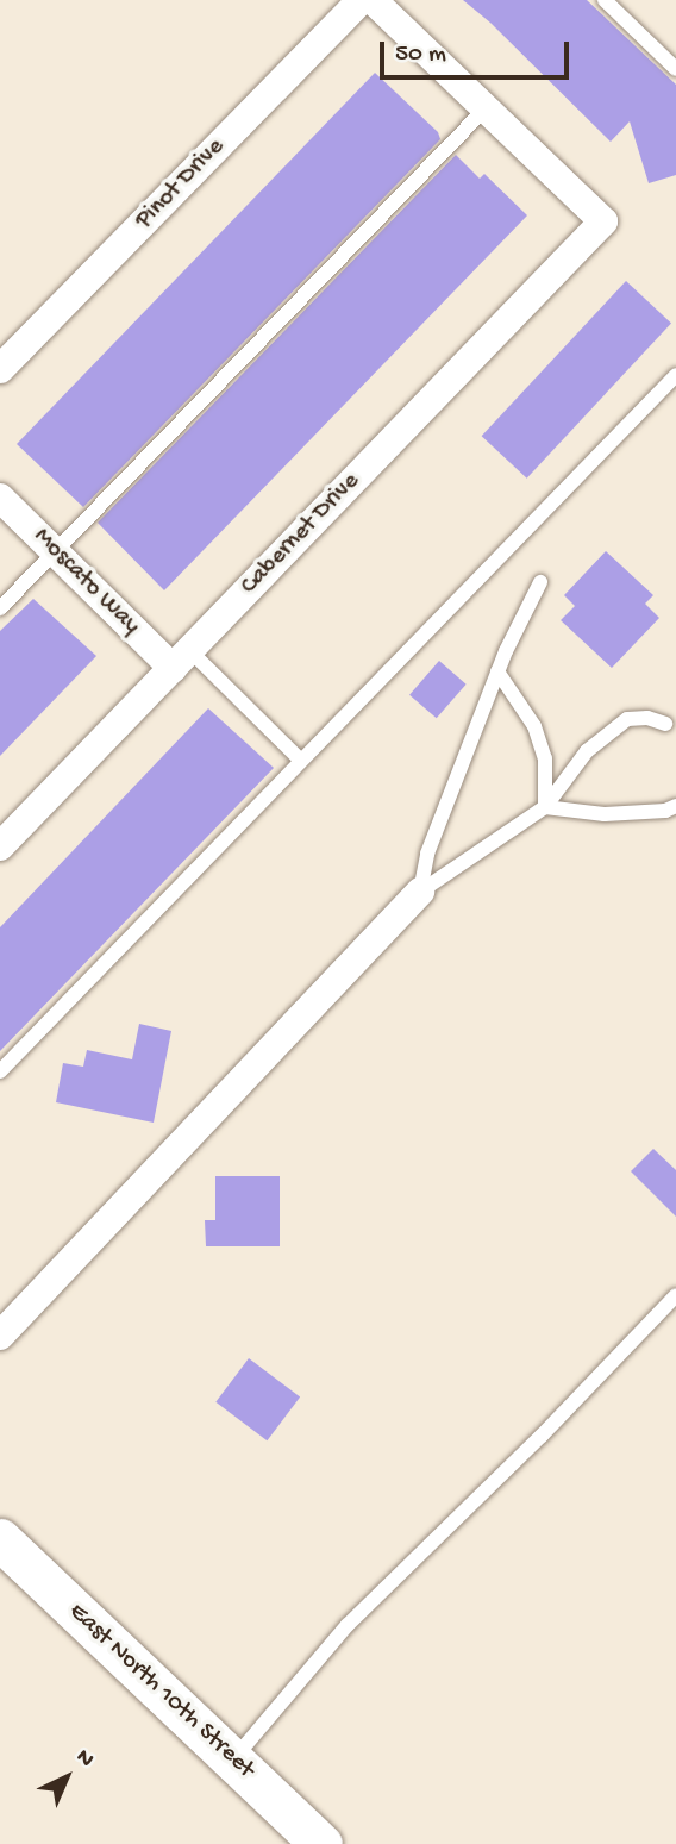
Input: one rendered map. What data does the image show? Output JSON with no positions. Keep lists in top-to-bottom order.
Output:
{
  "streets": {
    "main road": ["East North 10th Street"],
    "street": ["Pinot Drive", "Cabernet Drive", "Moscato Way"]
  },
  "crossings": [
    ["Cabernet Drive", "Moscato Way"]
  ],
  "scale_bar": "50 m",
  "north": "top right"
}
